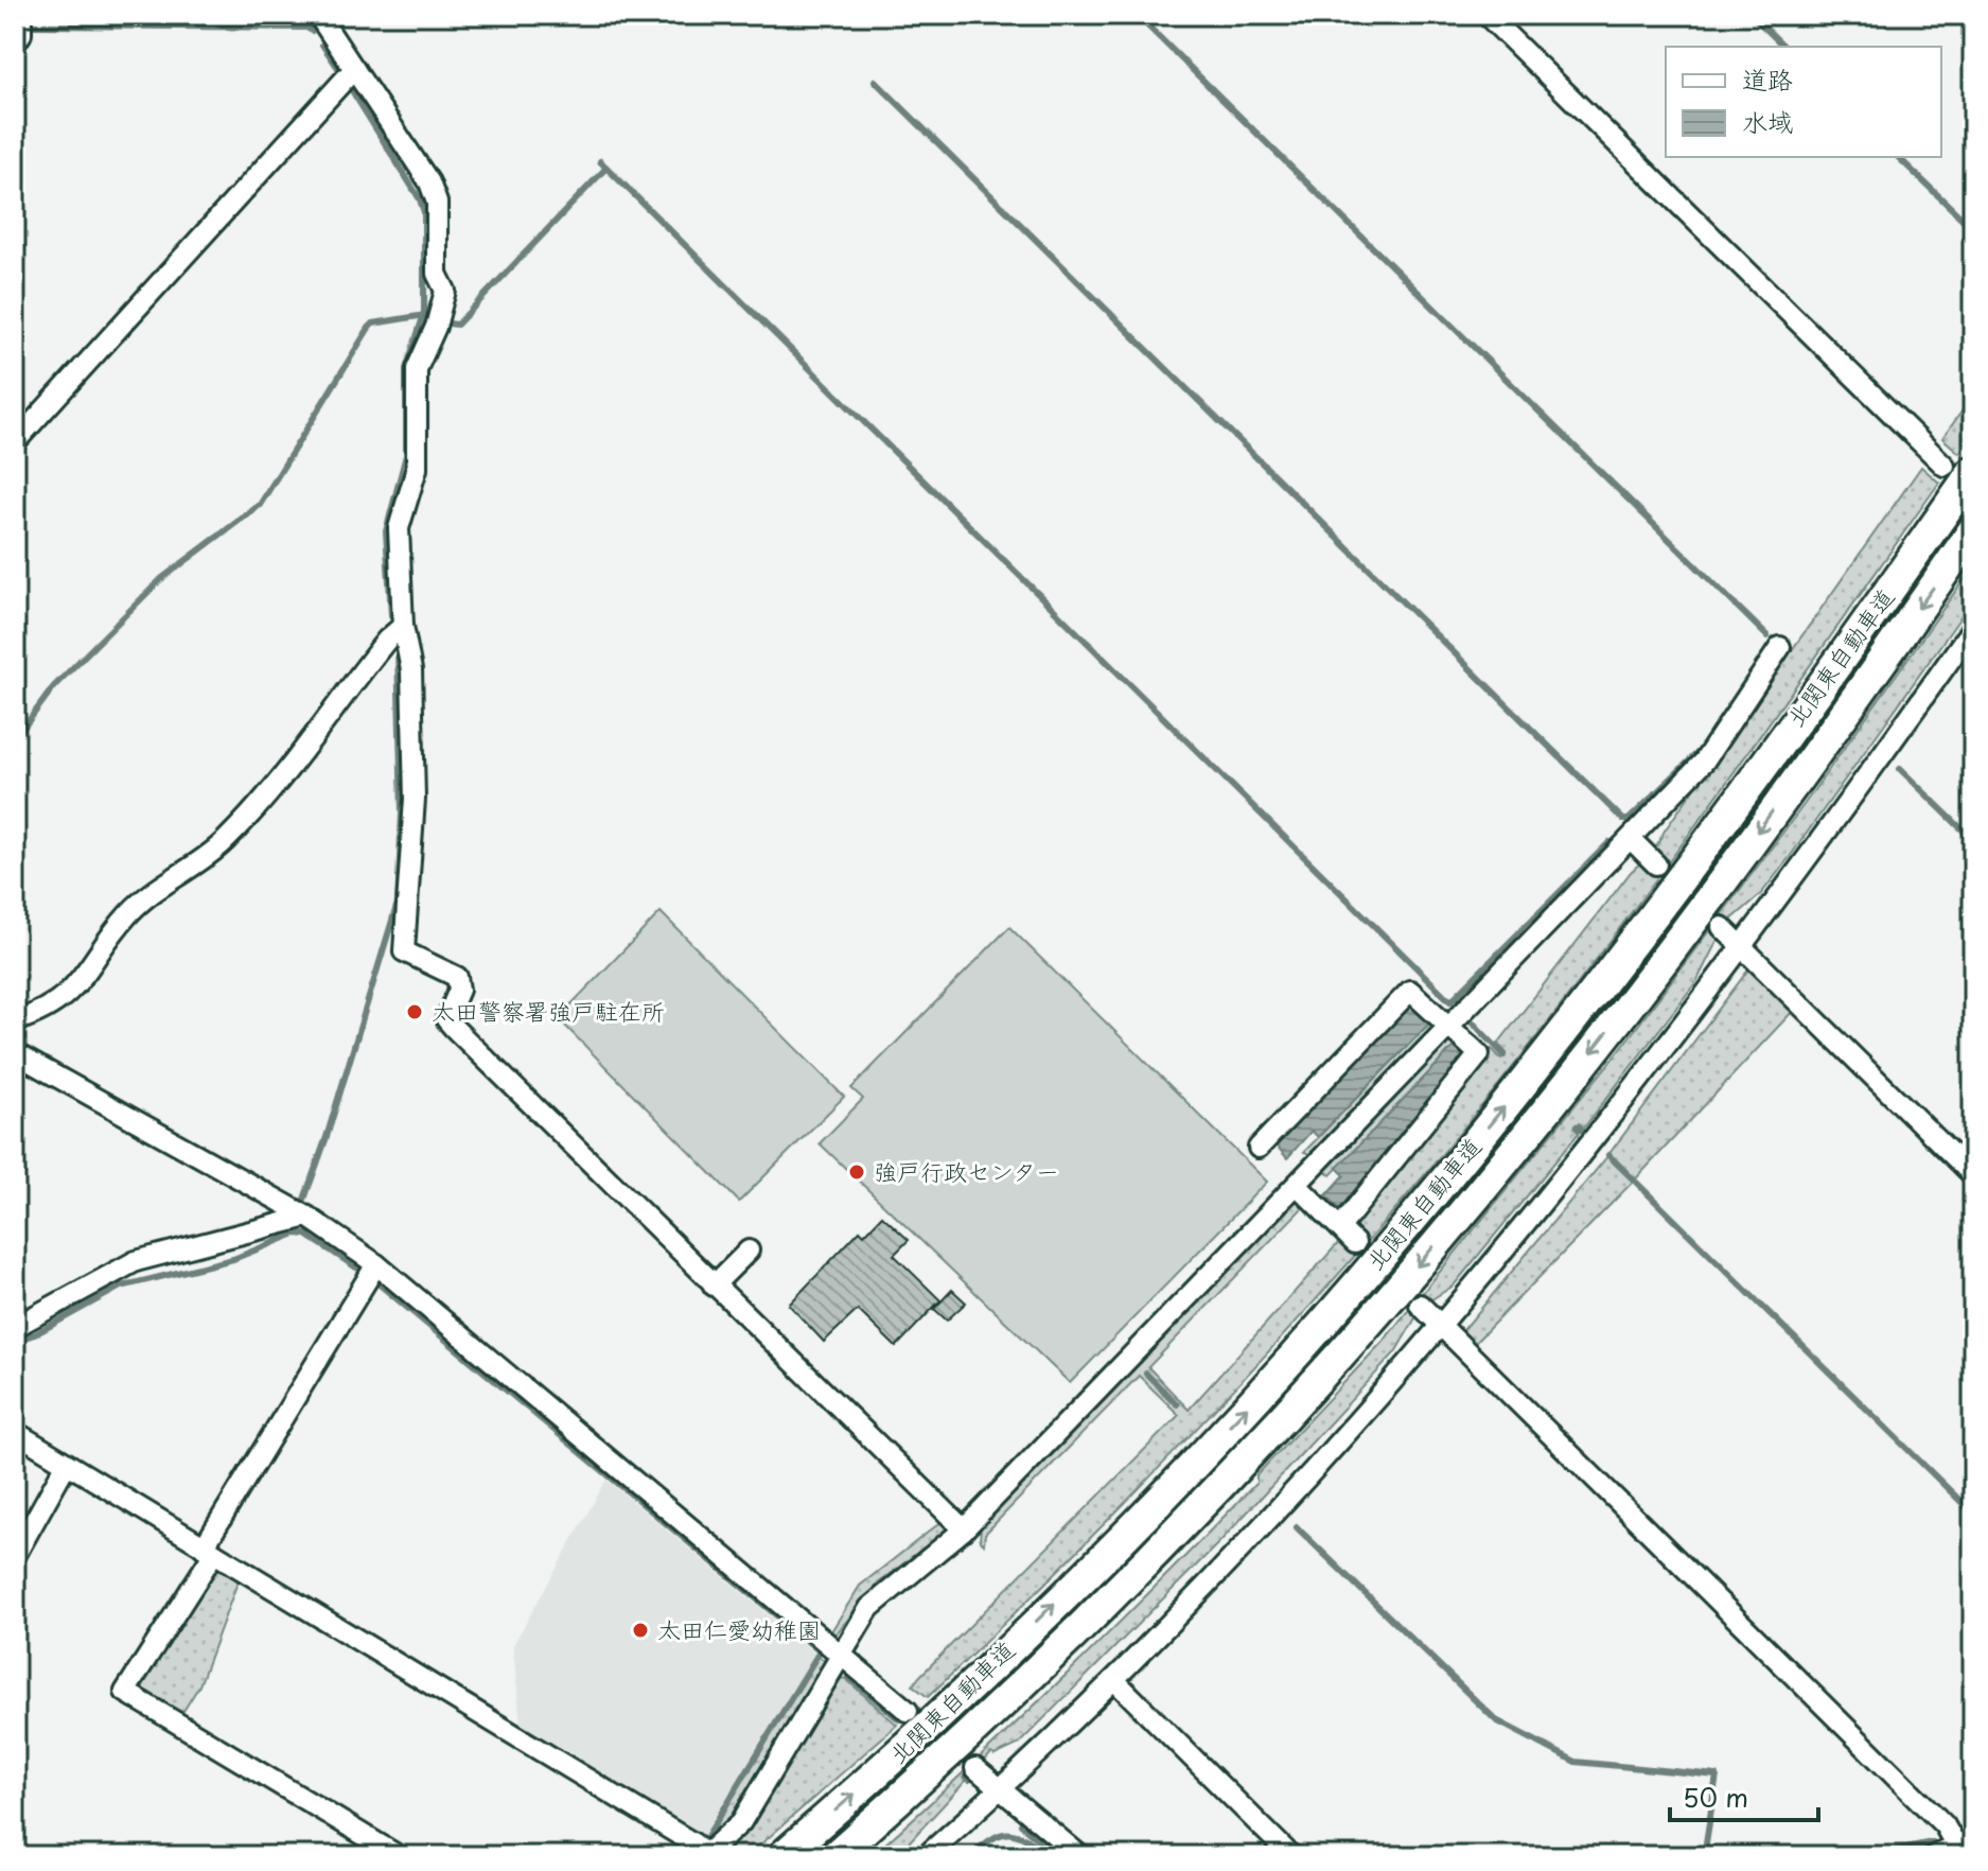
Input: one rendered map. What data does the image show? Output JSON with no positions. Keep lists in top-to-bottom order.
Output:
{
  "streets": {
    "highway": ["北関東自動車道"]
  },
  "places": ["太田警察署強戸駐在所", "強戸行政センター", "太田仁愛幼稚園"],
  "legend": ["道路", "水域"],
  "scale_bar": "50 m"
}
